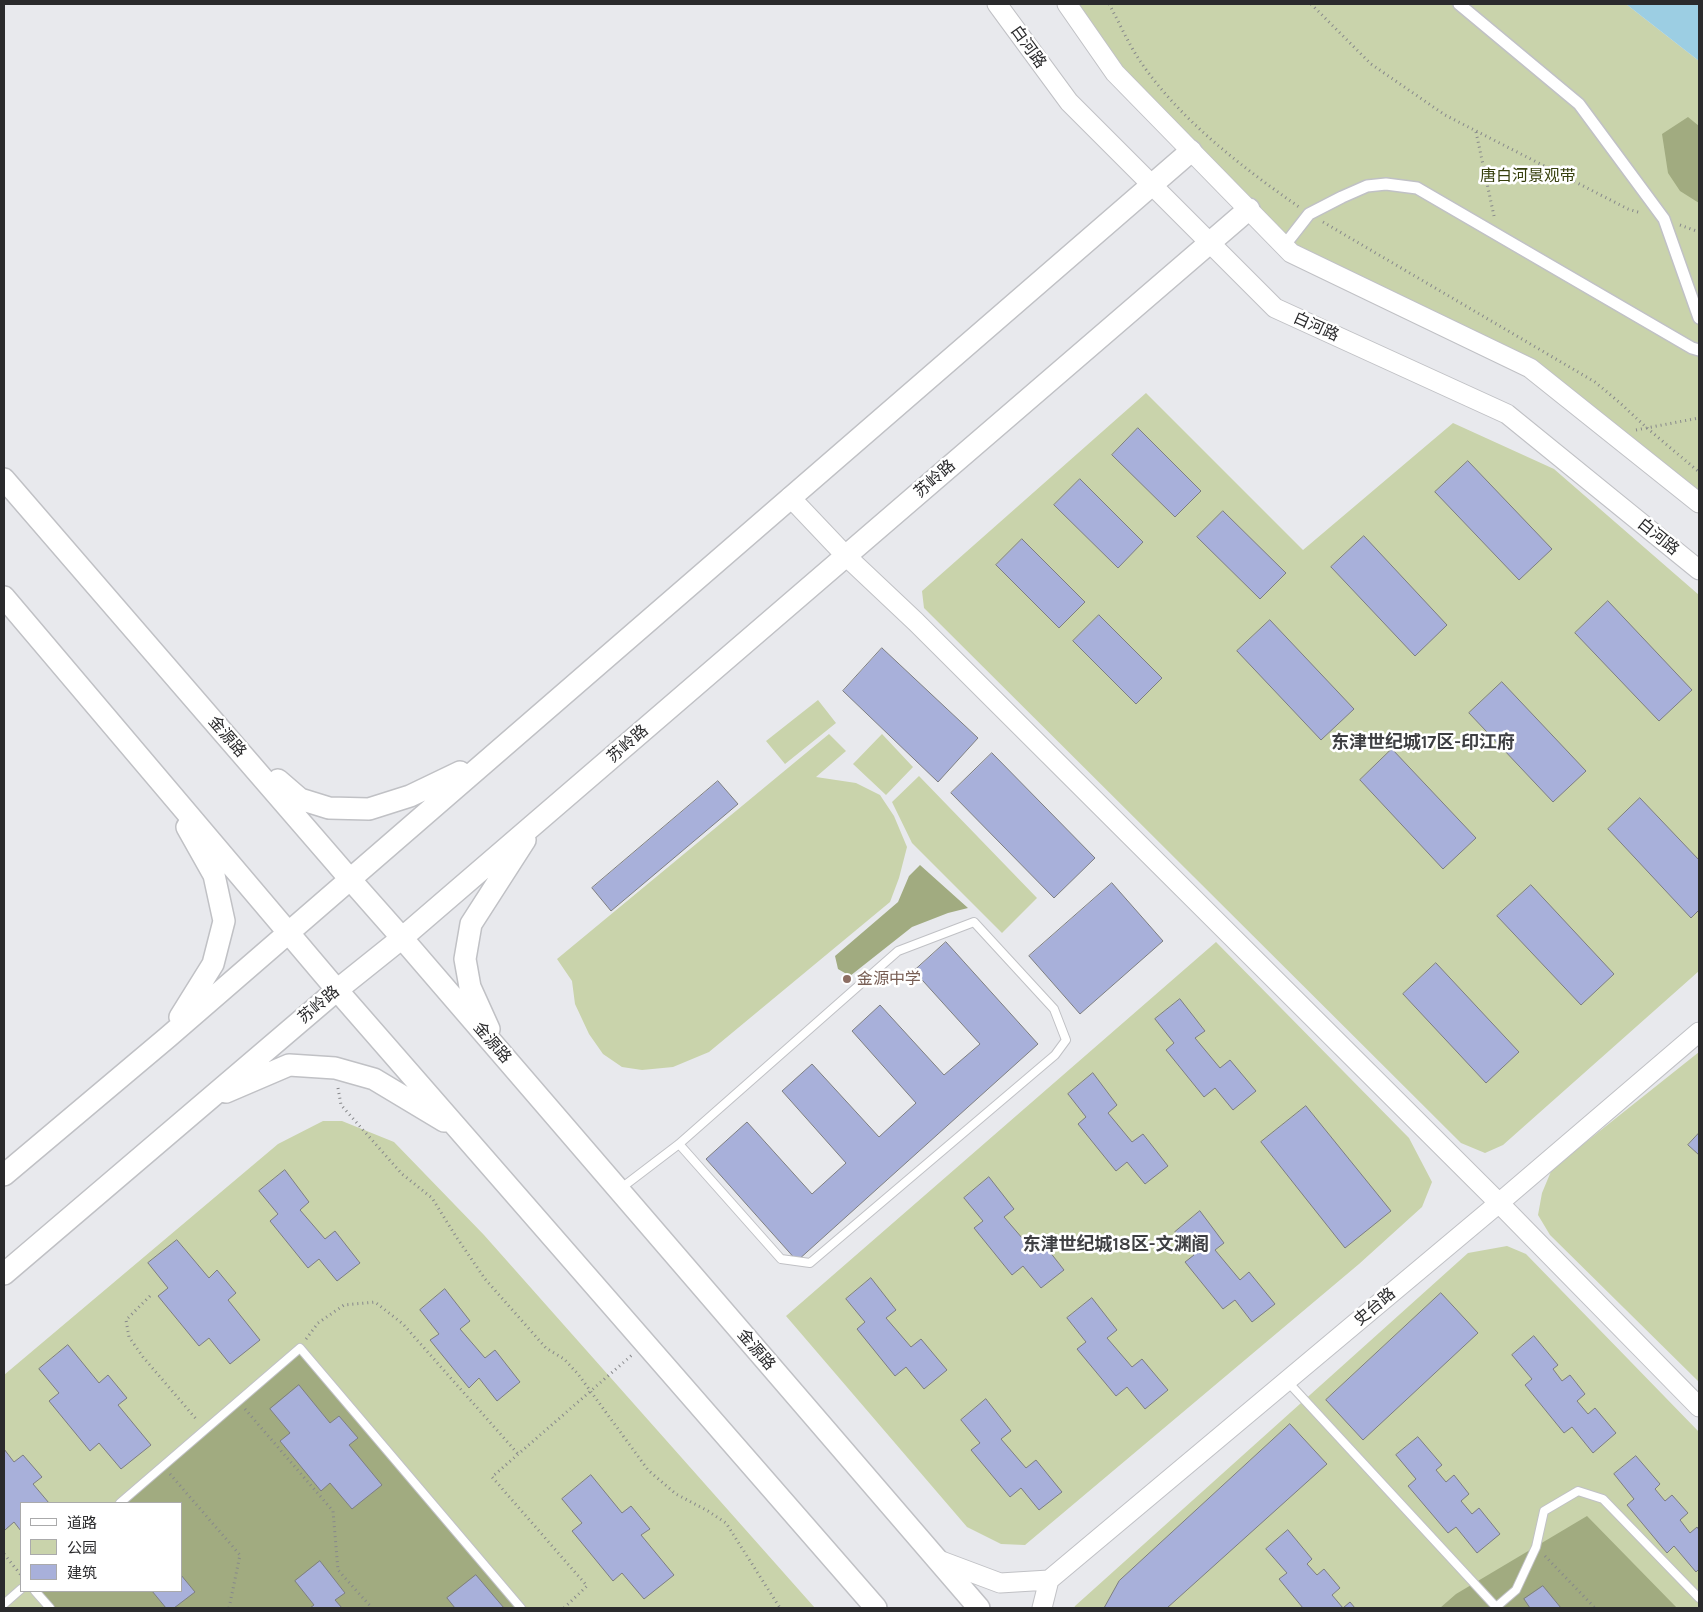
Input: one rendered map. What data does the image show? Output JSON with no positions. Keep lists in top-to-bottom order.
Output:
{
  "streets": {
    "main road": ["苏岭路", "金源路"],
    "street": ["白河路", "史台路"]
  },
  "crossings": [
    ["白河路", "苏岭路"],
    ["苏岭路", "金源路"]
  ],
  "districts": ["东津世纪城17区-印江府", "东津世纪城18区-文渊阁"],
  "parks": ["唐白河景观带"],
  "places": ["金源中学"],
  "legend": ["道路", "公园", "建筑"]
}
